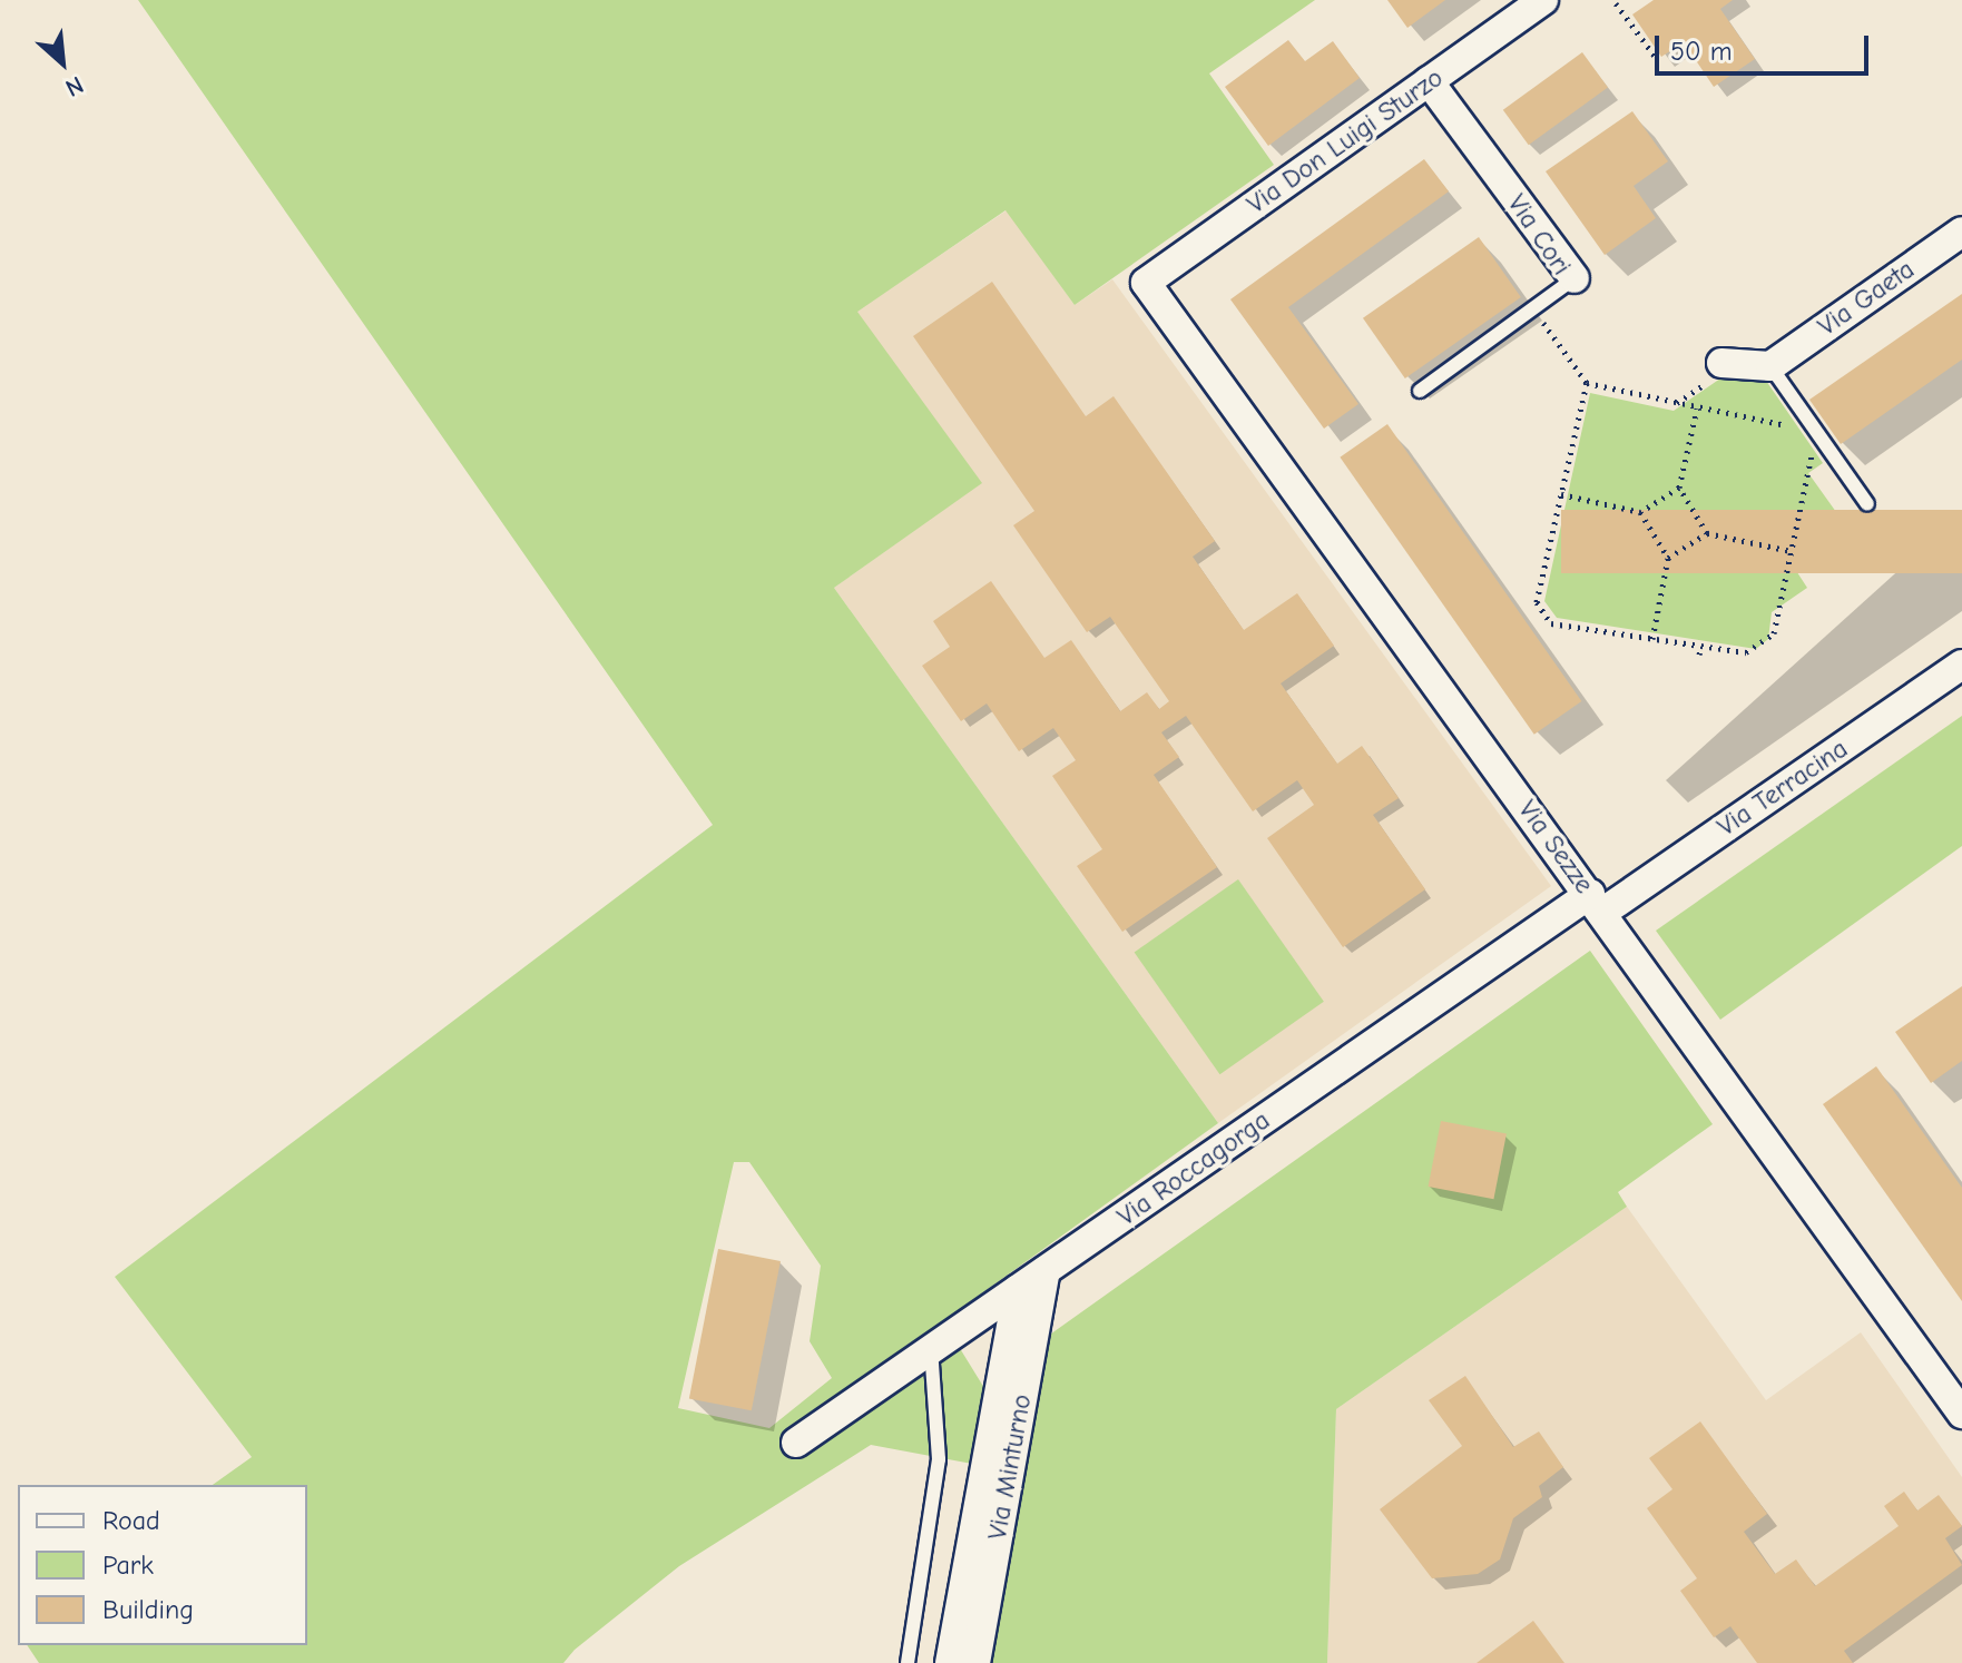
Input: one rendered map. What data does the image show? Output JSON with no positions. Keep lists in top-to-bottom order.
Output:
{
  "streets": {
    "street": [
      "Via Don Luigi Sturzo",
      "Via Cori",
      "Via Gaeta",
      "Via Terracina",
      "Via Sezze",
      "Via Roccagorga",
      "Via Minturno"
    ]
  },
  "crossings": [
    ["Via Don Luigi Sturzo", "Via Cori"],
    ["Via Don Luigi Sturzo", "Via Sezze"],
    ["Via Terracina", "Via Sezze"],
    ["Via Terracina", "Via Roccagorga"],
    ["Via Sezze", "Via Roccagorga"],
    ["Via Roccagorga", "Via Minturno"]
  ],
  "legend": ["Road", "Park", "Building"],
  "scale_bar": "50 m",
  "north": "bottom right"
}
